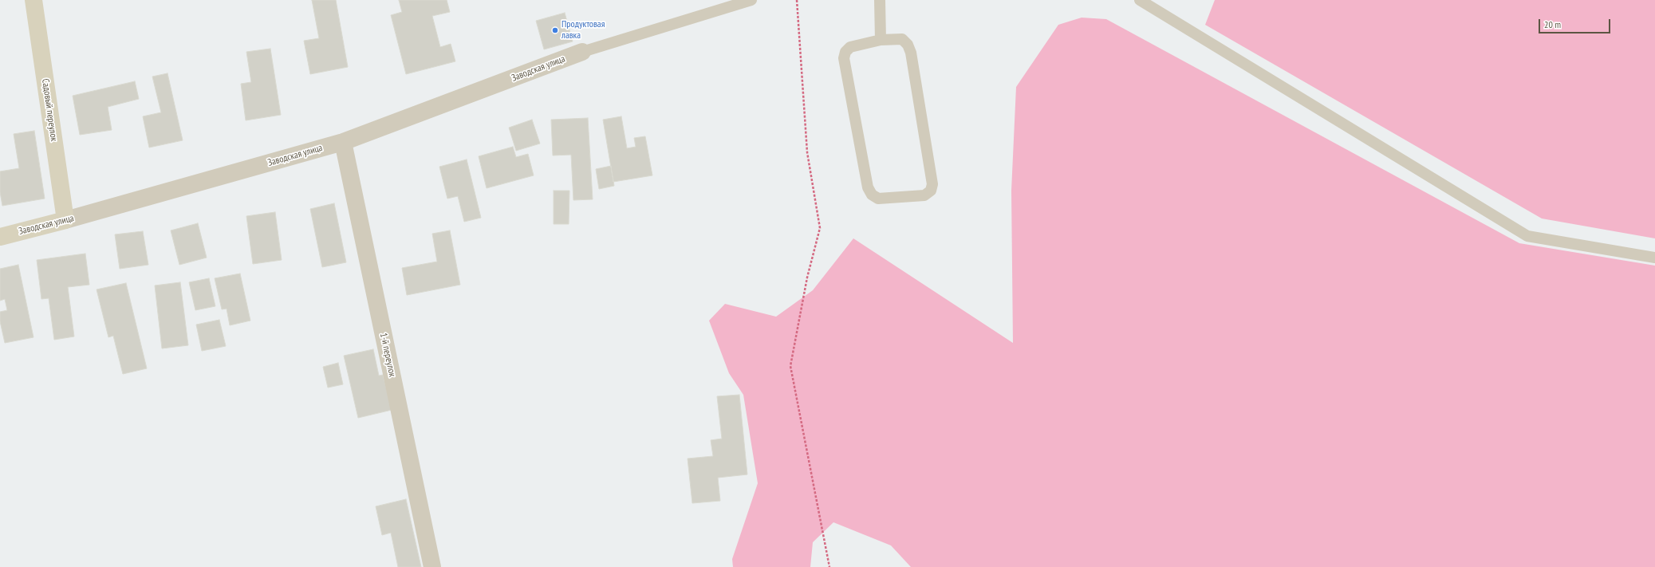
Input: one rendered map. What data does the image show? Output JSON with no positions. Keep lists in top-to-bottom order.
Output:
{
  "streets": {
    "street": ["Заводская улица", "Садовый переулок", "1-й переулок"]
  },
  "crossings": [
    ["Заводская улица", "Садовый переулок"],
    ["Заводская улица", "1-й переулок"]
  ],
  "places": ["Продуктовая лавка"],
  "scale_bar": "20 m"
}
